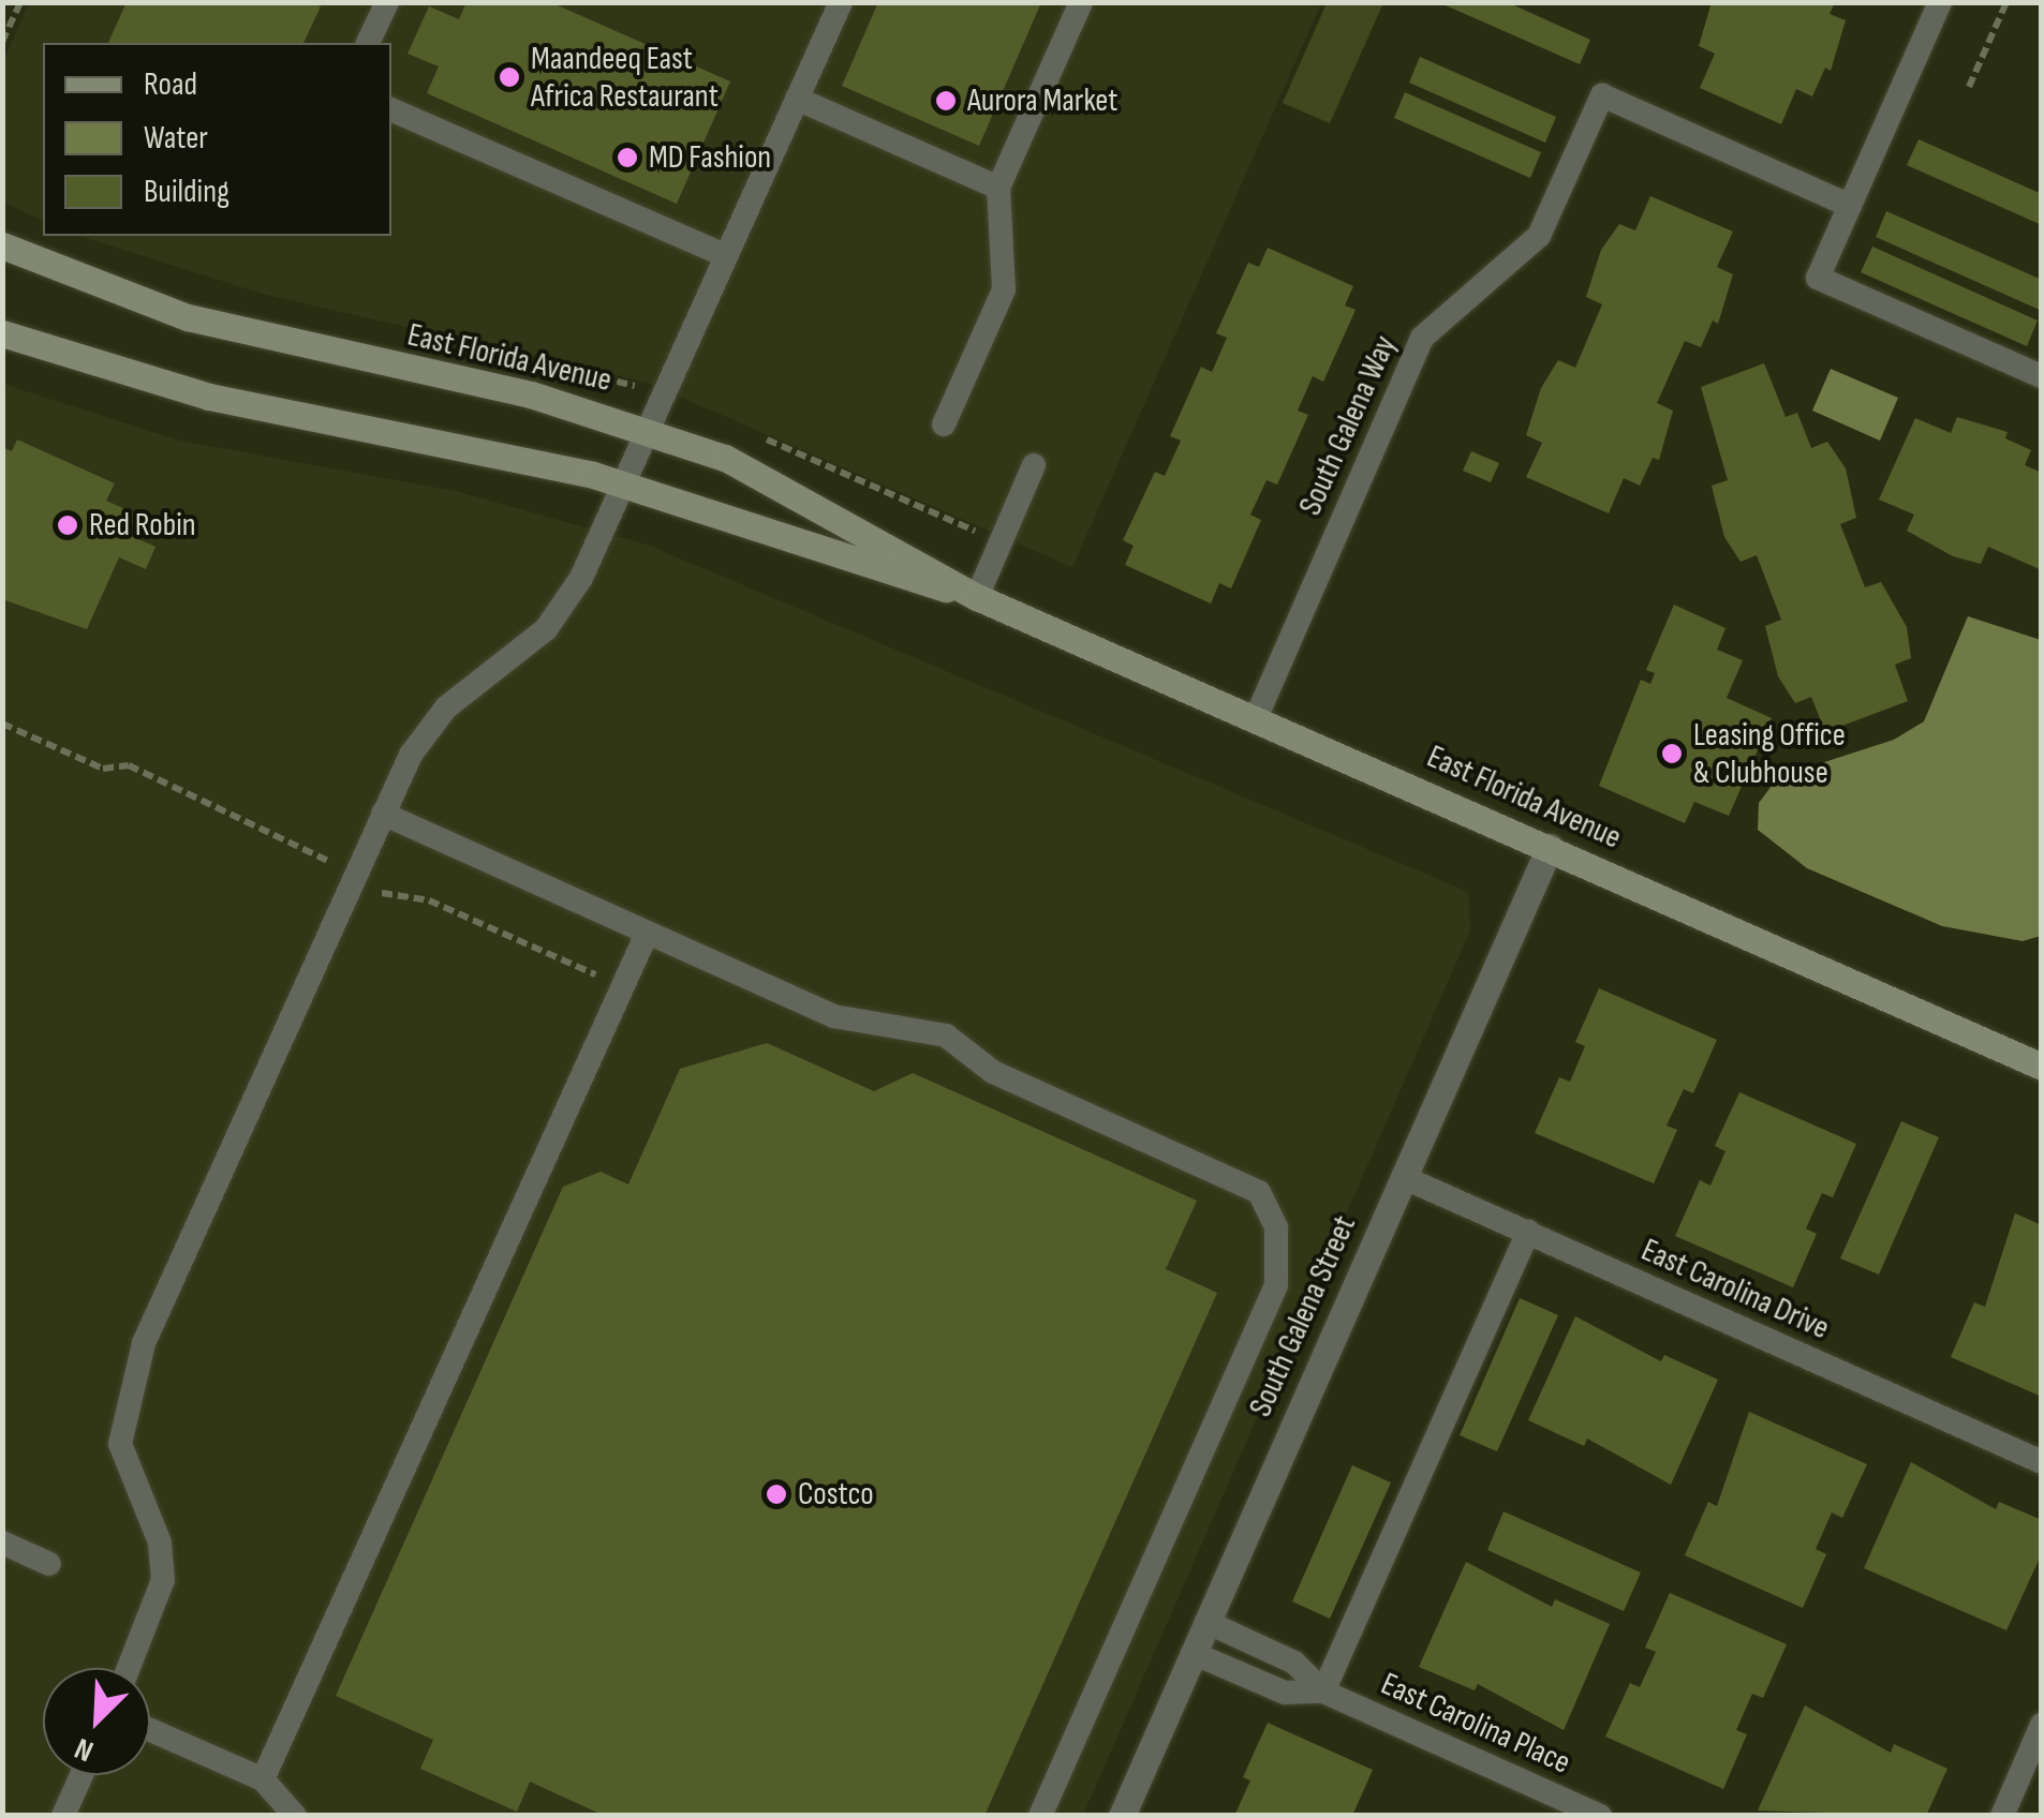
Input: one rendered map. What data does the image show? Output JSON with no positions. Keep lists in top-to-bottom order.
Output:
{
  "streets": {
    "main road": ["East Florida Avenue"],
    "street": ["South Galena Street"],
    "lane": ["South Galena Way", "East Carolina Drive", "East Carolina Place"]
  },
  "crossings": [
    ["East Florida Avenue", "South Galena Way"],
    ["East Florida Avenue", "South Galena Street"],
    ["East Carolina Drive", "South Galena Street"],
    ["South Galena Street", "East Carolina Place"]
  ],
  "places": [
    "Maandeeq East Africa Restaurant",
    "Aurora Market",
    "MD Fashion",
    "Red Robin",
    "Leasing Office & Clubhouse",
    "Costco"
  ],
  "legend": ["Road", "Water", "Building"],
  "north": "bottom left"
}
